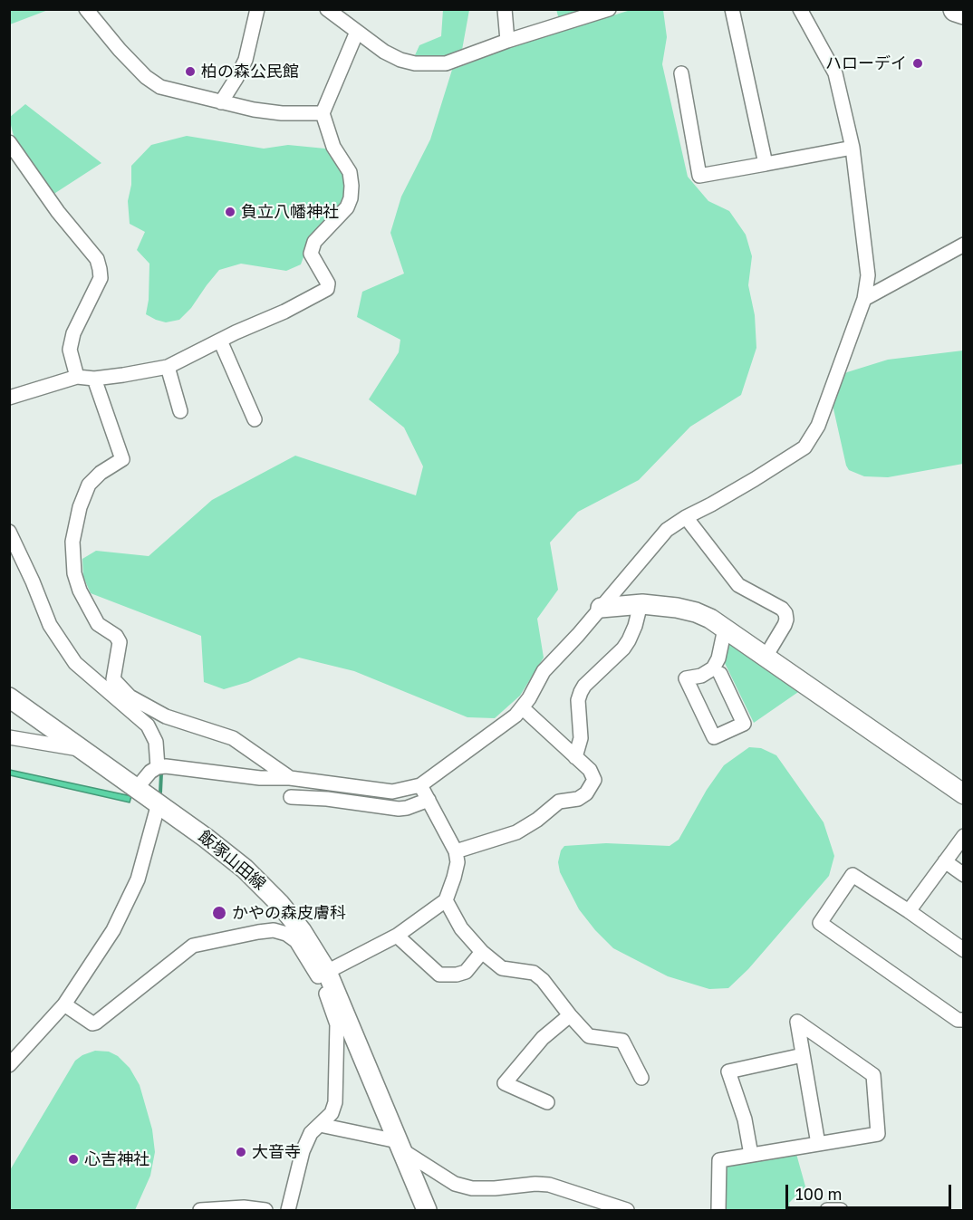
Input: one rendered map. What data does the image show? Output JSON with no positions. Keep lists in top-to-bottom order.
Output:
{
  "streets": {
    "main road": ["飯塚山田線"]
  },
  "places": [
    "ハローデイ",
    "柏の森公民館",
    "負立八幡神社",
    "かやの森皮膚科",
    "大音寺",
    "心吉神社"
  ],
  "scale_bar": "100 m"
}
